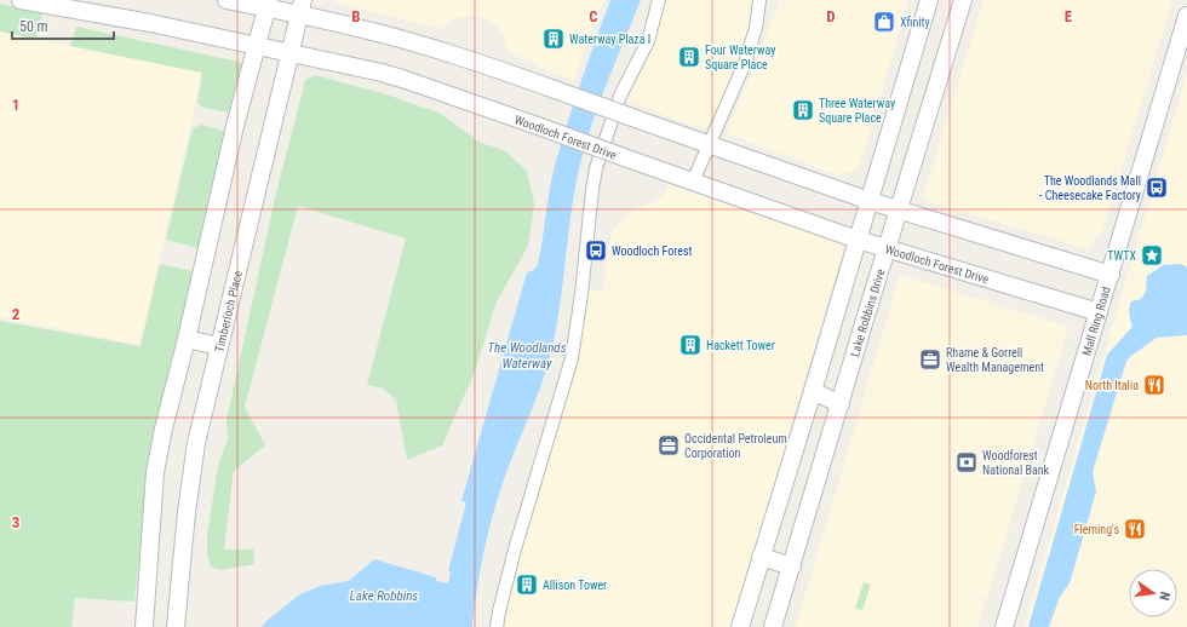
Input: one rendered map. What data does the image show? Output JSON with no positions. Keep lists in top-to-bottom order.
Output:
{
  "streets": {
    "street": [
      "Woodloch Forest Drive",
      "Timberloch Place",
      "Lake Robbins Drive",
      "Mall Ring Road"
    ]
  },
  "crossings": [
    ["Woodloch Forest Drive", "Timberloch Place"],
    ["Woodloch Forest Drive", "Lake Robbins Drive"],
    ["Woodloch Forest Drive", "Mall Ring Road"]
  ],
  "water": ["The Woodlands Waterway", "Lake Robbins"],
  "places": {
    "shop": ["Xfinity"],
    "building": [
      "Waterway Plaza I",
      "Four Waterway Square Place",
      "Three Waterway Square Place",
      "Hackett Tower",
      "Allison Tower"
    ],
    "bus stop": ["The Woodlands Mall - Cheesecake Factory", "Woodloch Forest"],
    "place": ["TWTX"],
    "office": ["Rhame & Gorrell Wealth Management", "Occidental Petroleum Corporation"],
    "restaurant": ["North Italia", "Fleming's"],
    "bank": ["Woodforest National Bank"]
  },
  "scale_bar": "50 m",
  "north": "right",
  "grid": {
    "columns": [
      "B",
      "C",
      "D",
      "E"
    ],
    "rows": ["1", "2", "3"]
  }
}
